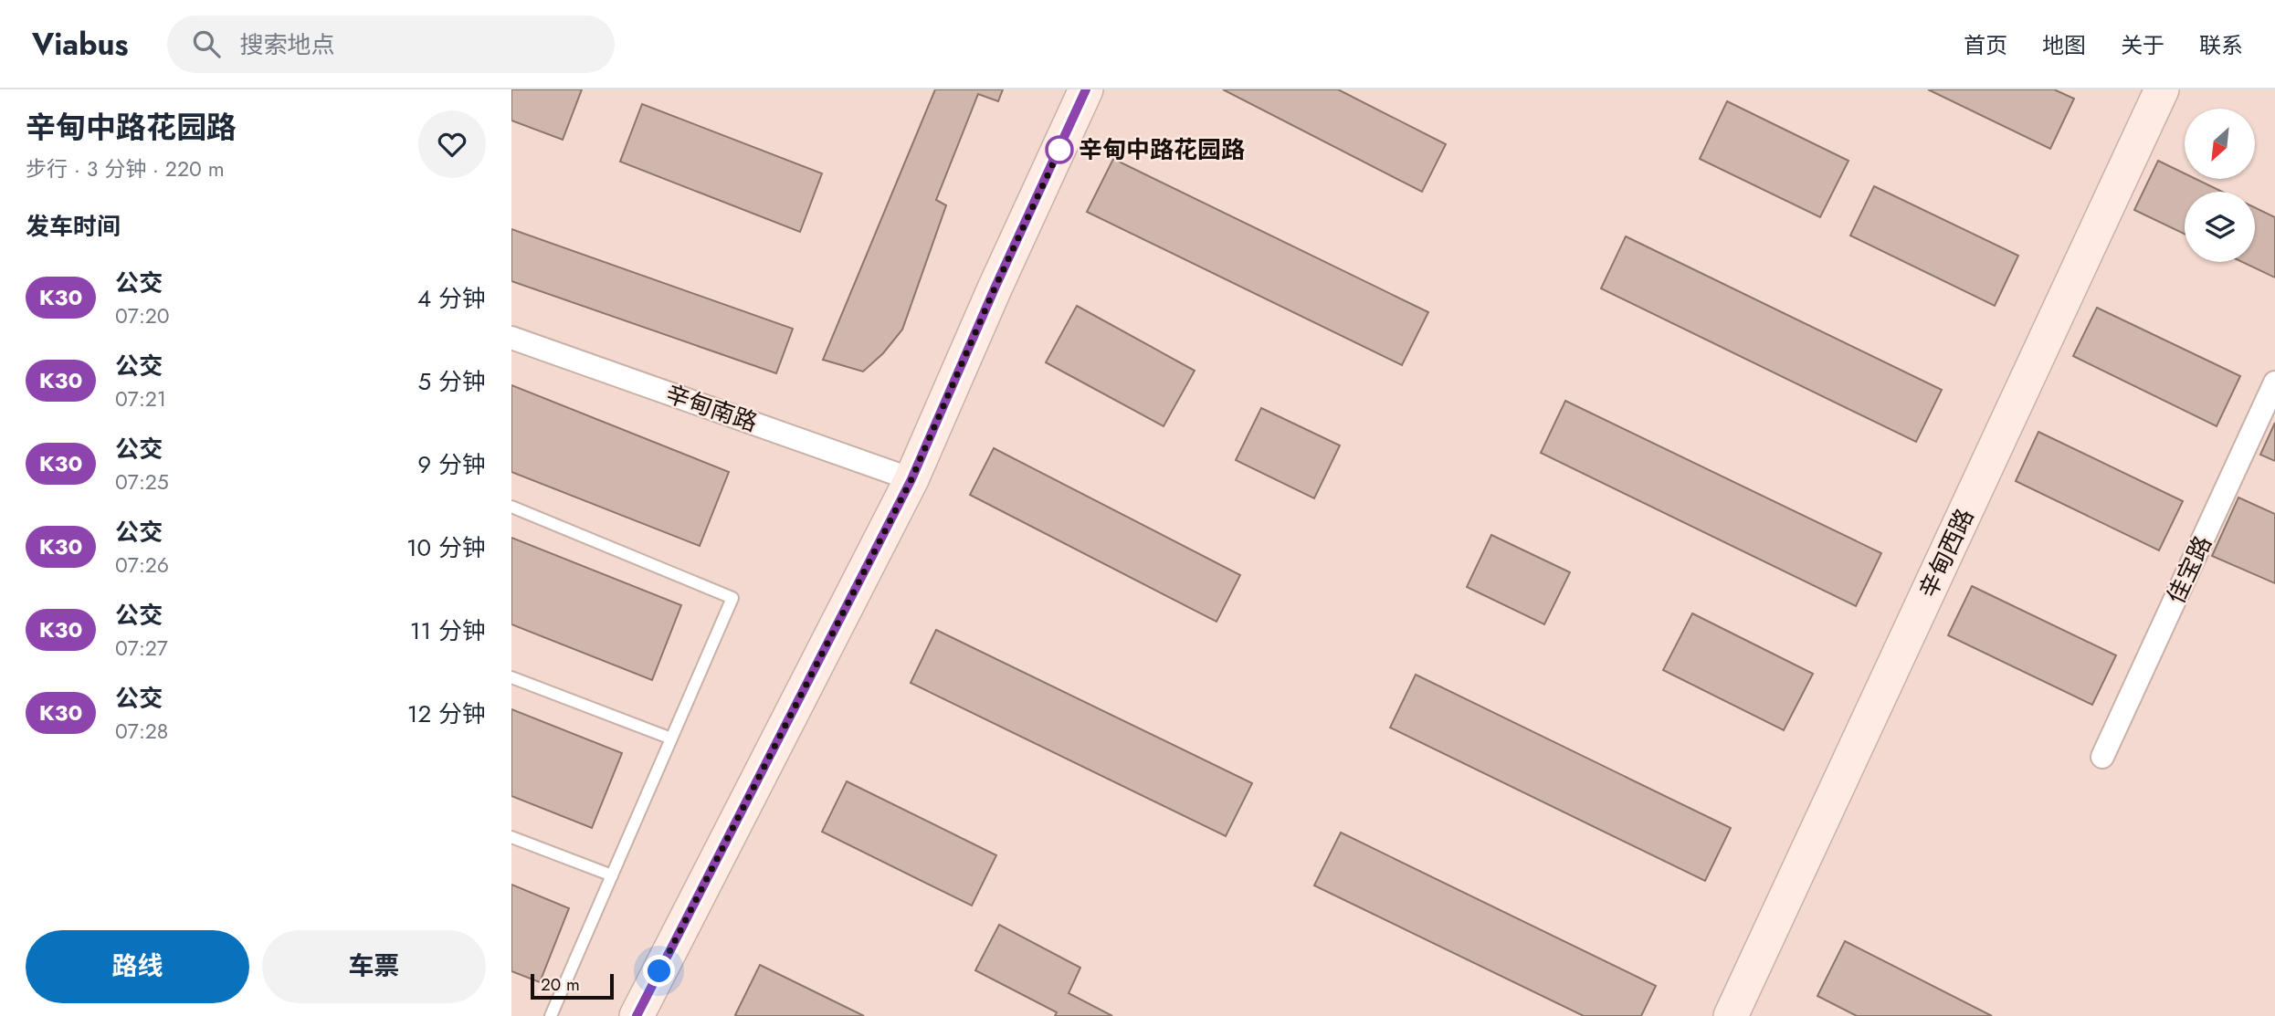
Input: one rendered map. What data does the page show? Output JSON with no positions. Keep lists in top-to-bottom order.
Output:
{
  "streets": {
    "street": ["辛甸南路", "辛甸西路", "佳宝路"]
  },
  "places": ["辛甸中路花园路"],
  "lines": ["bus line K30"],
  "scale_bar": "20 m",
  "north": "bottom left",
  "page": {
    "header": "Viabus",
    "search": "搜索地点",
    "nav": [
      "首页",
      "地图",
      "关于",
      "联系"
    ],
    "heading": [
      ["辛甸中路花园路", "步行 · 3 分钟 · 220 m"],
      "发车时间"
    ],
    "list": [
      {
        "mark": "K30",
        "name": "公交",
        "note": "07:20",
        "value": "4 分钟"
      },
      {
        "mark": "K30",
        "name": "公交",
        "note": "07:21",
        "value": "5 分钟"
      },
      {
        "mark": "K30",
        "name": "公交",
        "note": "07:25",
        "value": "9 分钟"
      },
      {
        "mark": "K30",
        "name": "公交",
        "note": "07:26",
        "value": "10 分钟"
      },
      {
        "mark": "K30",
        "name": "公交",
        "note": "07:27",
        "value": "11 分钟"
      },
      {
        "mark": "K30",
        "name": "公交",
        "note": "07:28",
        "value": "12 分钟"
      }
    ],
    "buttons": ["路线", "车票"],
    "scale": "20 m"
  }
}
